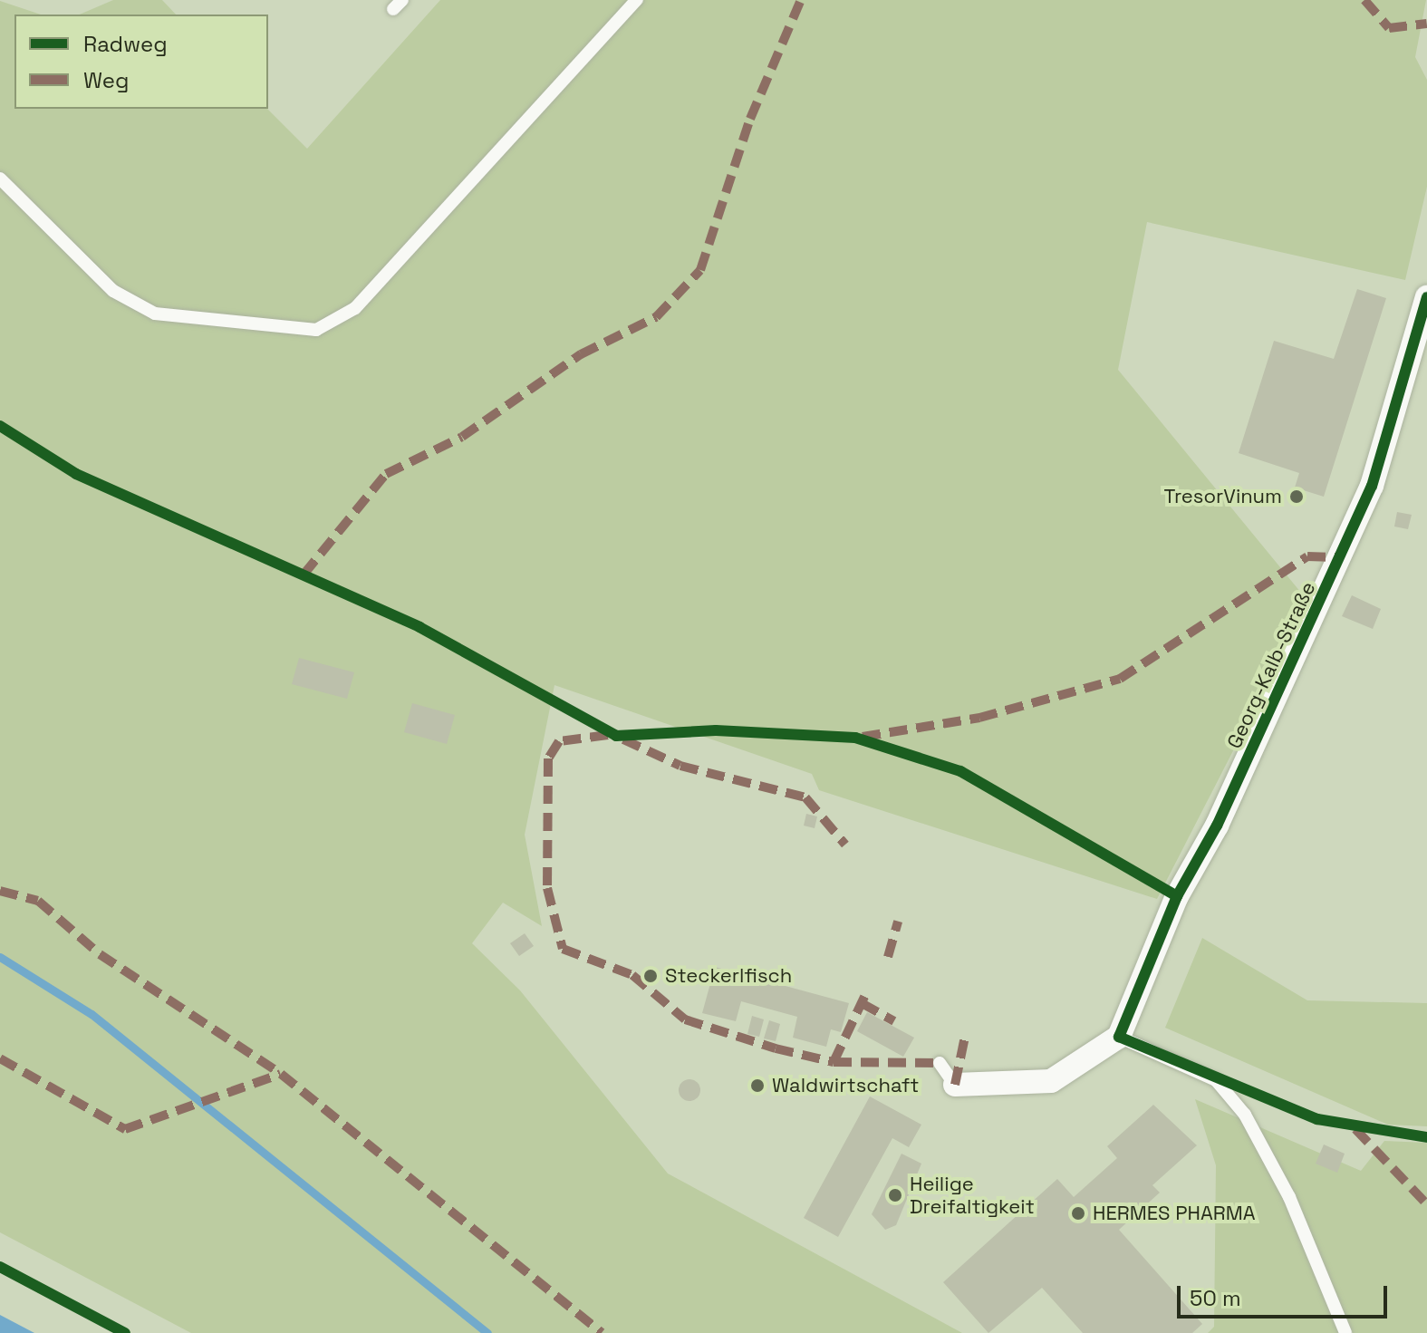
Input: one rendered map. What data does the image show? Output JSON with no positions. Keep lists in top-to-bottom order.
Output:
{
  "streets": {
    "street": ["Georg-Kalb-Straße"]
  },
  "places": [
    "TresorVinum",
    "Steckerlfisch",
    "Waldwirtschaft",
    "Heilige Dreifaltigkeit",
    "HERMES PHARMA"
  ],
  "legend": ["Radweg", "Weg"],
  "scale_bar": "50 m"
}
